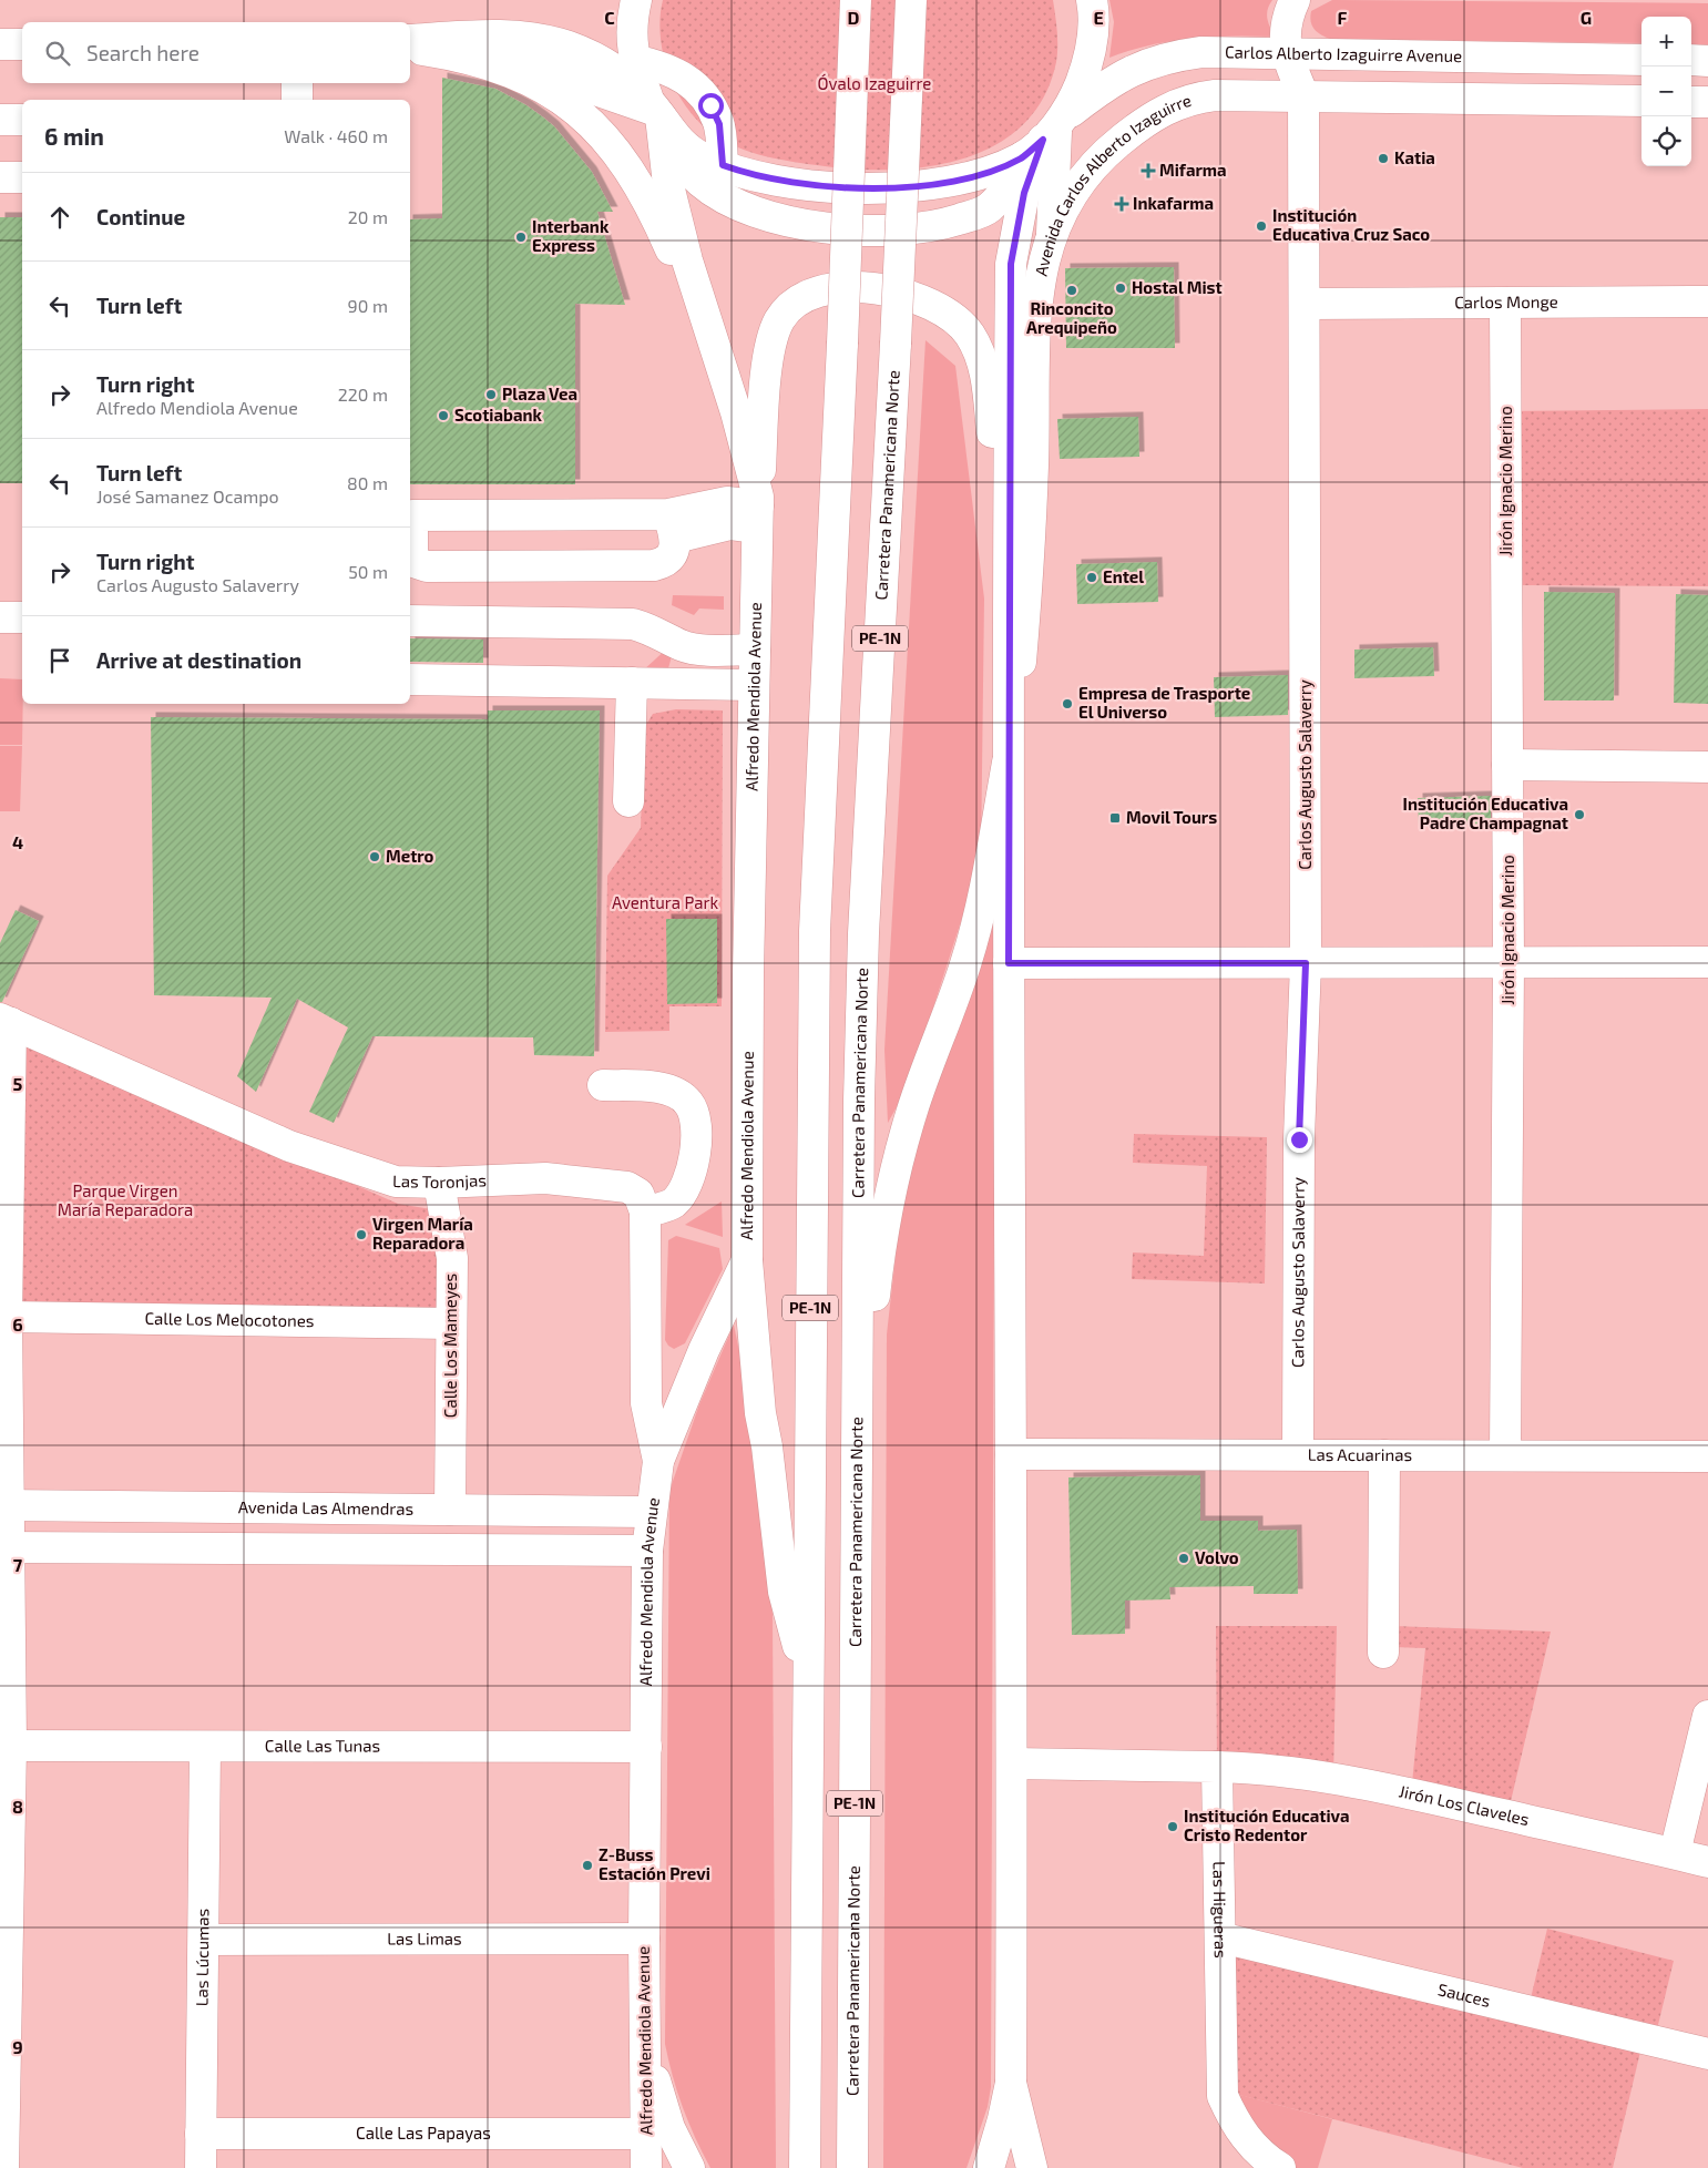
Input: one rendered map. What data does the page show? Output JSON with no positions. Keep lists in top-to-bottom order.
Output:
{
  "streets": {
    "main road": [
      "Carlos Alberto Izaguirre Avenue",
      "Avenida Carlos Alberto Izaguirre",
      "Carlos Monge",
      "Jirón Ignacio Merino",
      "Carretera Panamericana Norte",
      "PE-1N",
      "Alfredo Mendiola Avenue",
      "Carlos Augusto Salaverry",
      "Las Toronjas",
      "Calle Los Melocotones",
      "Calle Los Mameyes",
      "Las Acuarinas",
      "Avenida Las Almendras",
      "Calle Las Tunas",
      "Jirón Los Claveles",
      "Las Higueras",
      "Las Limas",
      "Las Lúcumas",
      "Sauces",
      "Calle Las Papayas"
    ]
  },
  "crossings": [
    ["Avenida Carlos Alberto Izaguirre", "Carlos Augusto Salaverry"],
    ["Carlos Monge", "Jirón Ignacio Merino"],
    ["Carlos Monge", "Carlos Augusto Salaverry"],
    ["Jirón Ignacio Merino", "Las Acuarinas"],
    ["Alfredo Mendiola Avenue", "Avenida Las Almendras"],
    ["Alfredo Mendiola Avenue", "Calle Las Tunas"],
    ["Alfredo Mendiola Avenue", "Las Limas"],
    ["Alfredo Mendiola Avenue", "Calle Las Papayas"],
    ["Carlos Augusto Salaverry", "Las Acuarinas"],
    ["Las Toronjas", "Calle Los Mameyes"],
    ["Calle Los Melocotones", "Calle Los Mameyes"],
    ["Calle Los Mameyes", "Avenida Las Almendras"],
    ["Calle Las Tunas", "Las Lúcumas"],
    ["Jirón Los Claveles", "Las Higueras"],
    ["Las Higueras", "Sauces"],
    ["Las Limas", "Las Lúcumas"],
    ["Las Lúcumas", "Calle Las Papayas"]
  ],
  "parks": ["Óvalo Izaguirre", "Aventura Park", "Parque Virgen María Reparadora"],
  "places": {
    "other": [
      "Katia",
      "Institución Educativa Cruz Saco",
      "Interbank Express",
      "Hostal Mist",
      "Rinconcito Arequipeño",
      "Plaza Vea",
      "Scotiabank",
      "Entel",
      "Empresa de Trasporte El Universo",
      "Institución Educativa Padre Champagnat",
      "Metro",
      "Virgen María Reparadora",
      "Volvo",
      "Institución Educativa Cristo Redentor",
      "Z-Buss Estación Previ"
    ],
    "health": ["Mifarma", "Inkafarma"],
    "transit": ["Movil Tours"]
  },
  "page": {
    "map_buttons": ["+", "−"],
    "search": "Search here",
    "heading": ["6 min", "Walk · 460 m"],
    "list": [
      ["Continue", "20 m"],
      ["Turn left", "90 m"],
      ["Turn right", "Alfredo Mendiola Avenue", "220 m"],
      ["Turn left", "José Samanez Ocampo", "80 m"],
      ["Turn right", "Carlos Augusto Salaverry", "50 m"],
      "Arrive at destination"
    ]
  },
  "grid": {
    "columns": [
      "C",
      "D",
      "E",
      "F",
      "G"
    ],
    "rows": [
      "4",
      "5",
      "6",
      "7",
      "8",
      "9"
    ]
  }
}
